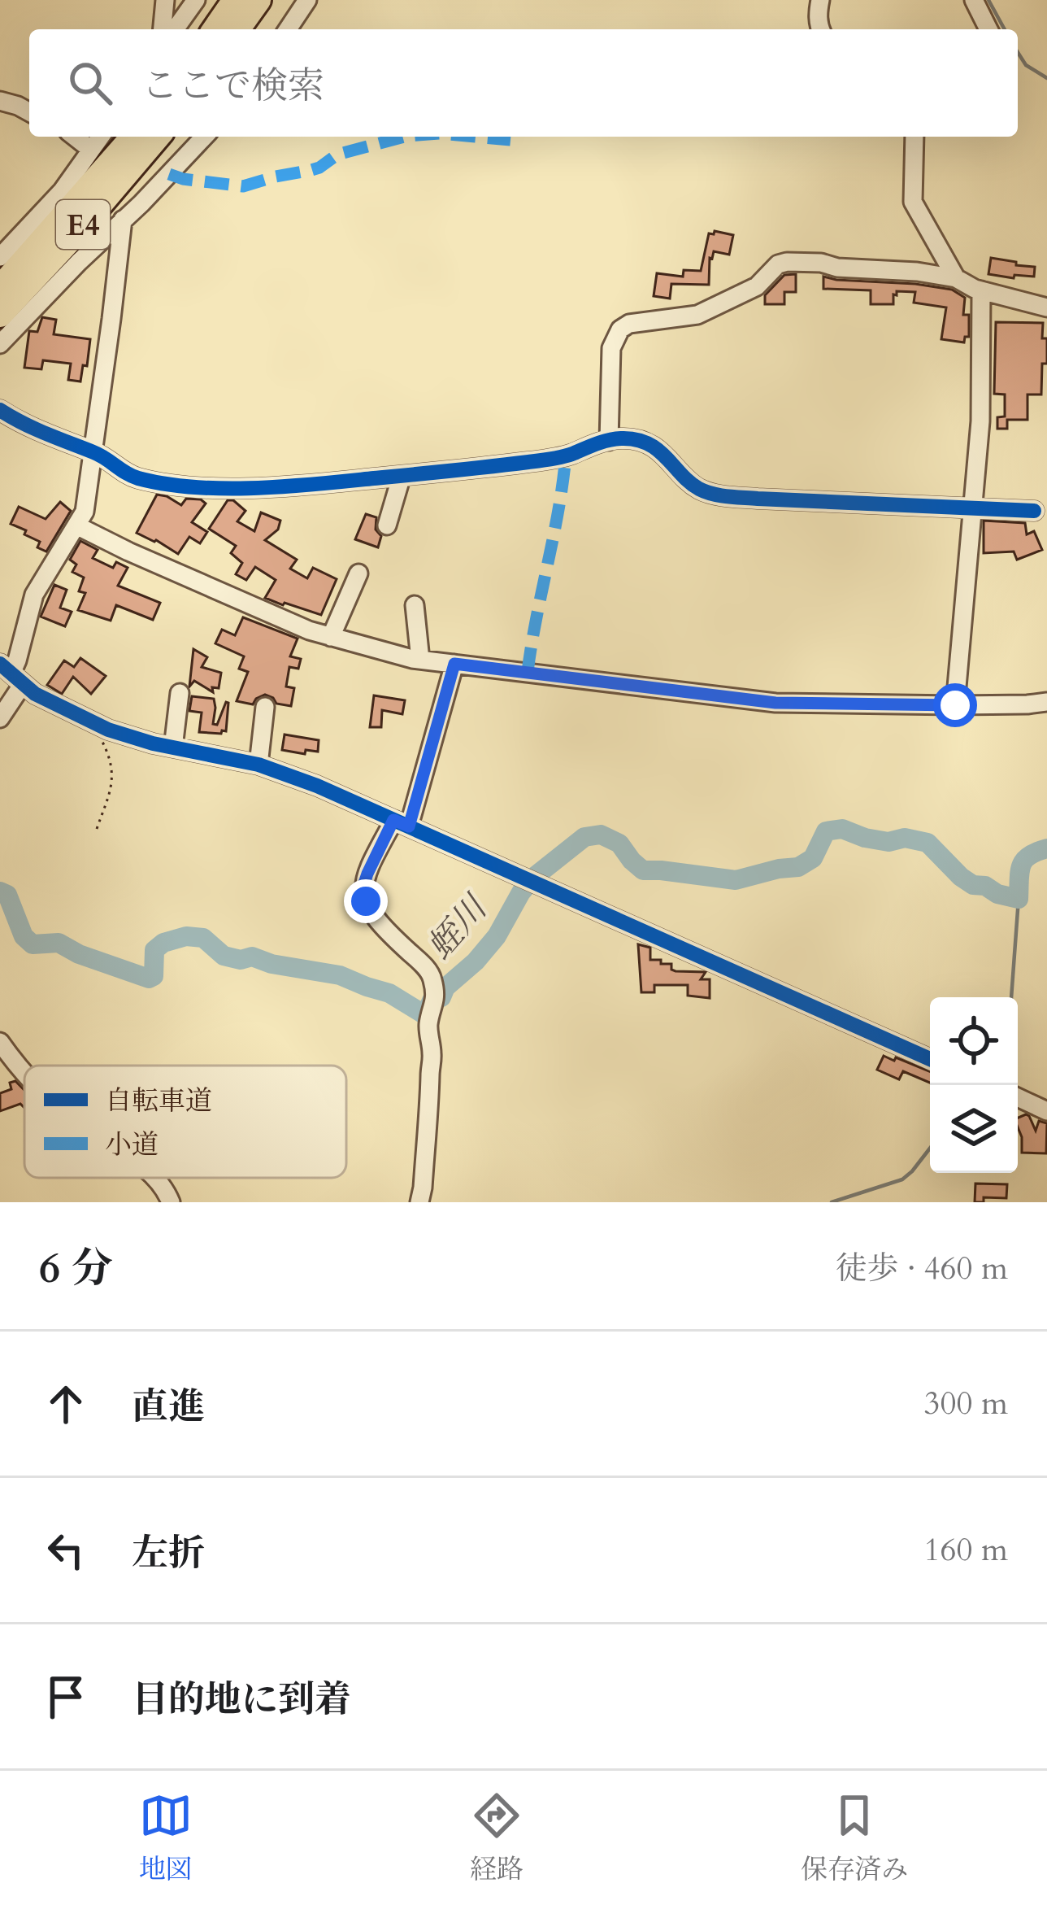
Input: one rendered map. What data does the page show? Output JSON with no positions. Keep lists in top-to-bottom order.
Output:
{
  "streets": {
    "highway": ["E4"]
  },
  "water": ["蛭川"],
  "legend": ["自転車道", "小道"],
  "page": {
    "search": "ここで検索",
    "heading": ["6 分", "徒歩 · 460 m"],
    "list": [
      ["直進", "300 m"],
      ["左折", "160 m"],
      "目的地に到着"
    ],
    "nav": ["地図", "経路", "保存済み"]
  }
}
